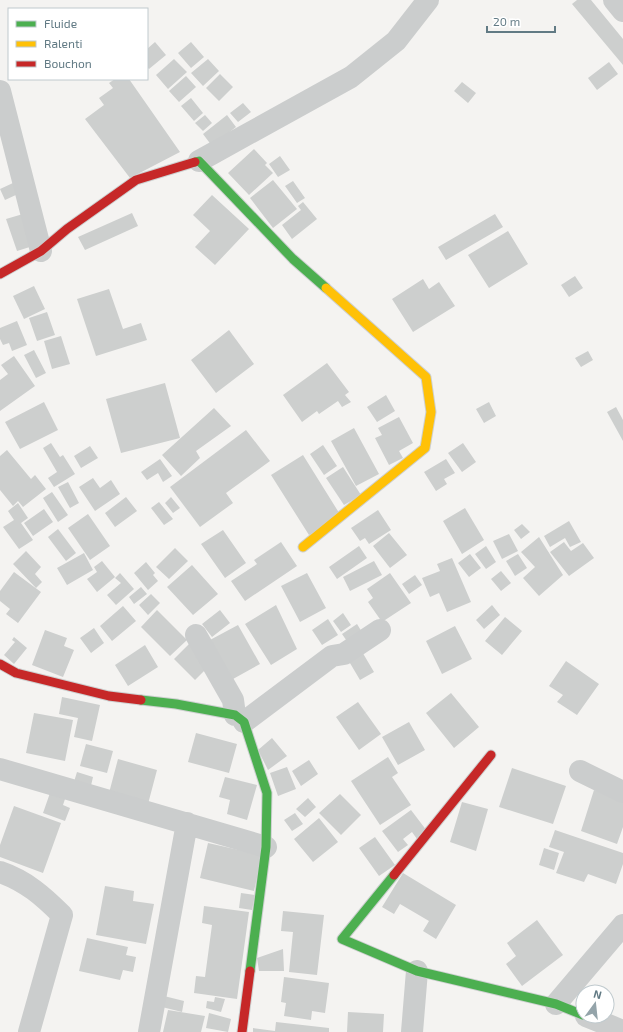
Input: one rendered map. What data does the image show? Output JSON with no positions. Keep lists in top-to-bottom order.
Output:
{
  "legend": ["Fluide", "Ralenti", "Bouchon"],
  "scale_bar": "20 m",
  "north": "top"
}
